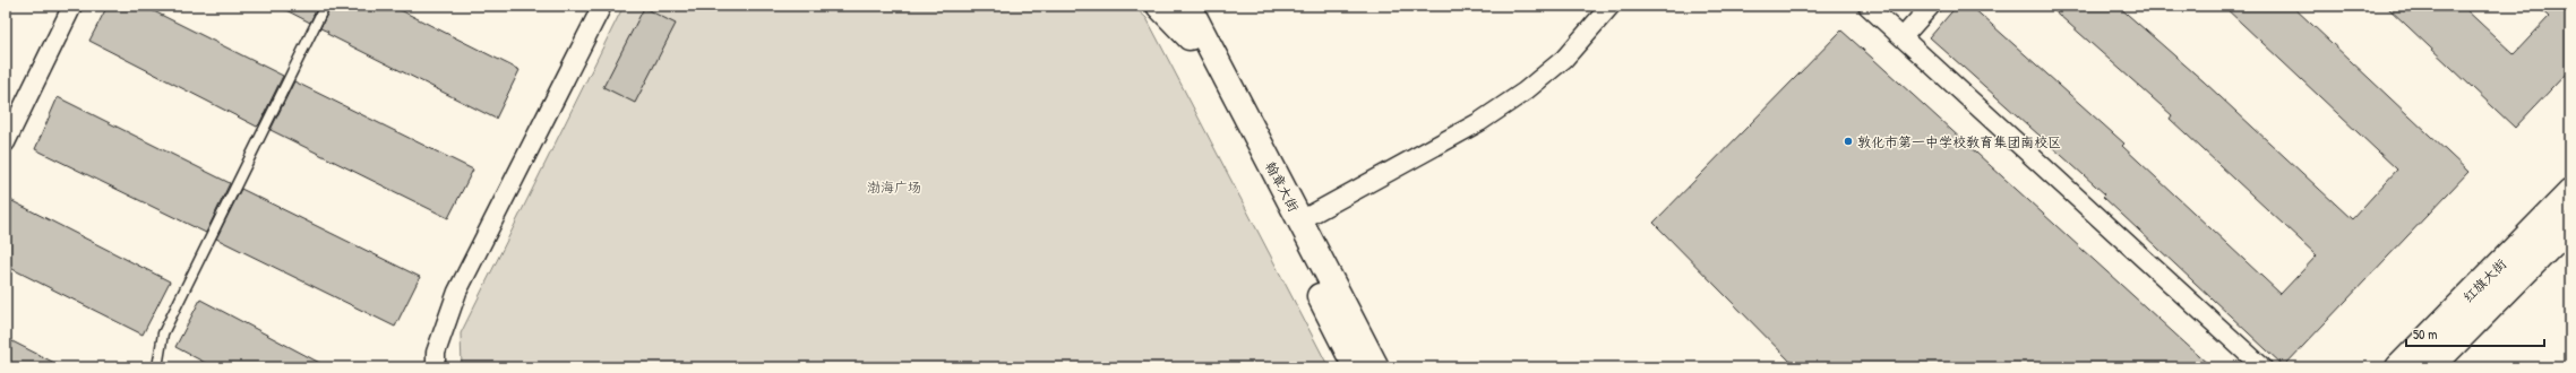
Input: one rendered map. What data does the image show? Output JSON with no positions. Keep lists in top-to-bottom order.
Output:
{
  "streets": {
    "main road": ["翰章大街", "红旗大街"]
  },
  "parks": ["渤海广场"],
  "places": ["敦化市第一中学校教育集团南校区"],
  "scale_bar": "50 m"
}
